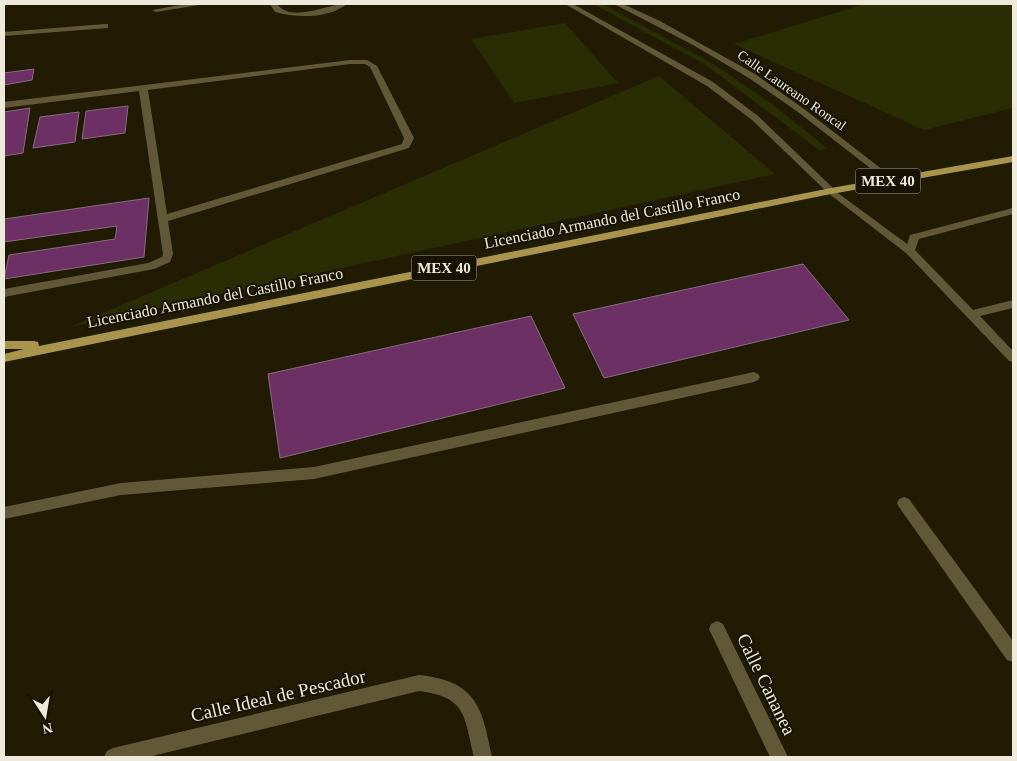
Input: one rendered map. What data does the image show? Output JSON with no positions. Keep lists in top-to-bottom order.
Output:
{
  "streets": {
    "main road": ["MEX 40", "Licenciado Armando del Castillo Franco"],
    "street": ["Calle Laureano Roncal", "Calle Cananea", "Calle Ideal de Pescador"]
  },
  "crossings": [
    ["Calle Laureano Roncal", "Licenciado Armando del Castillo Franco"]
  ],
  "north": "bottom"
}
